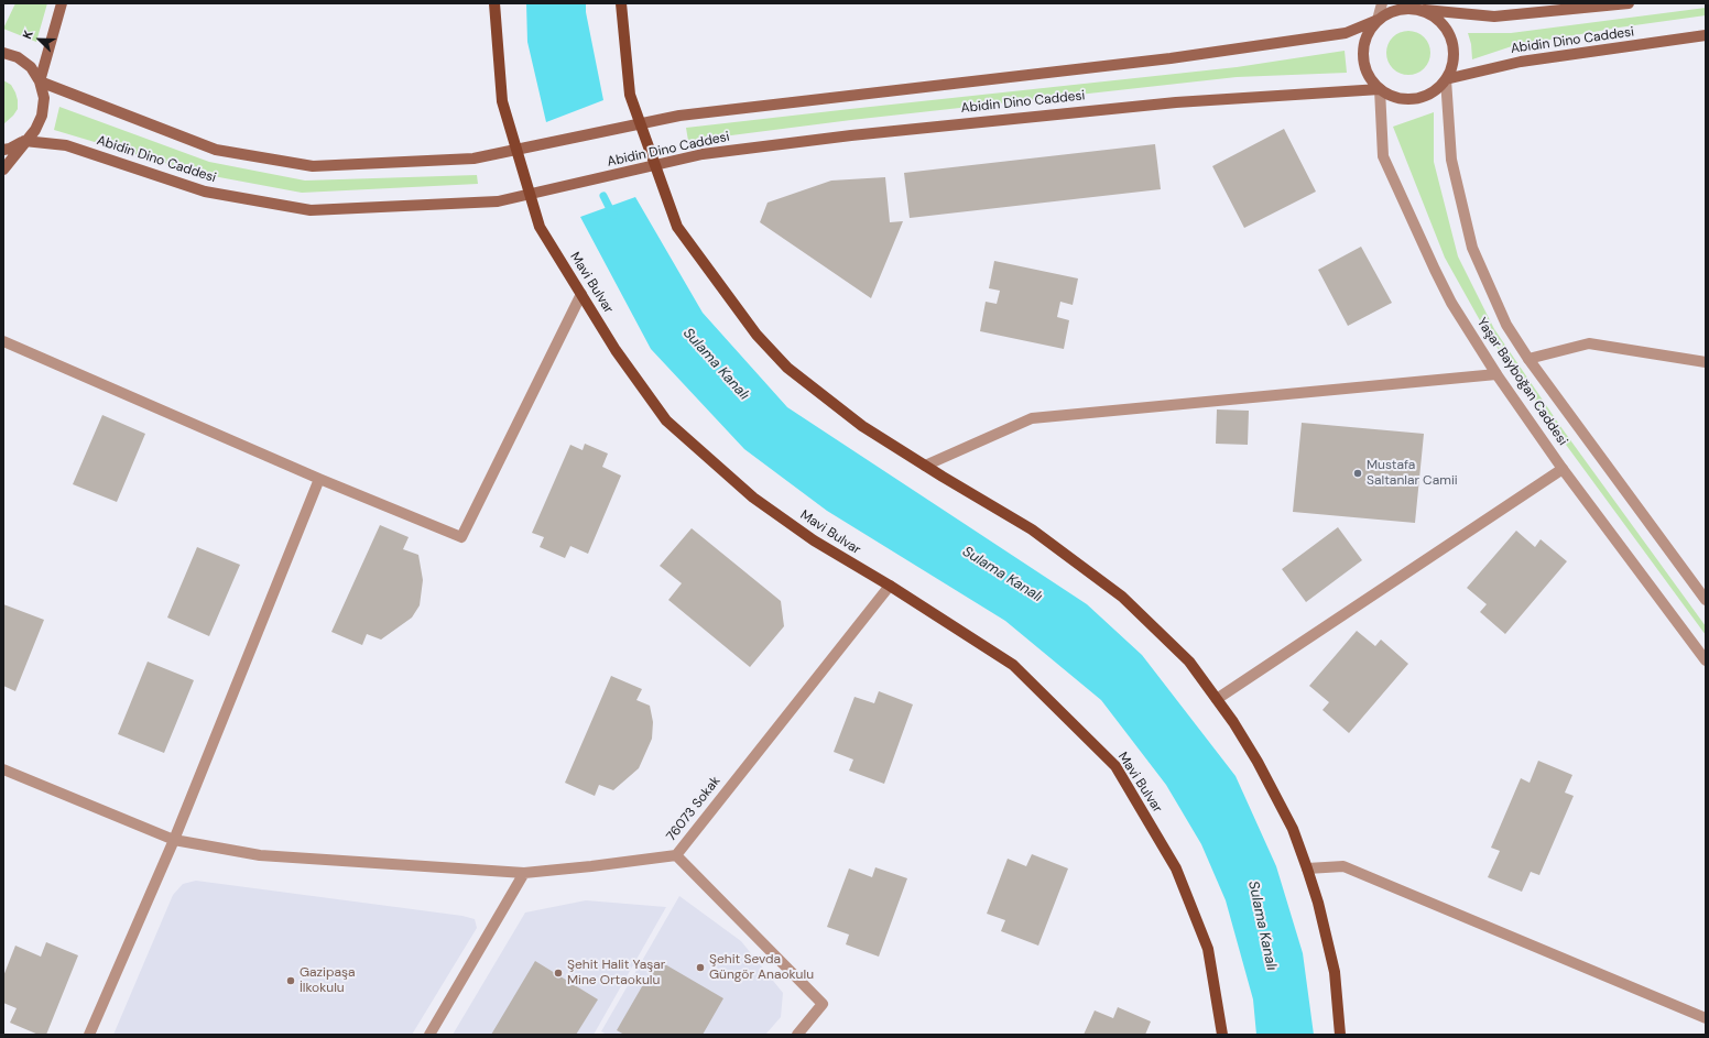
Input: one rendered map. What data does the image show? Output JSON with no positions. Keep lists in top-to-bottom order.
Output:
{
  "streets": {
    "main road": ["Abidin Dino Caddesi", "Mavi Bulvar"],
    "street": ["Yaşar Bayboğan Caddesi", "76073 Sokak"]
  },
  "crossings": [
    ["Abidin Dino Caddesi", "Mavi Bulvar"],
    ["Abidin Dino Caddesi", "Yaşar Bayboğan Caddesi"],
    ["Mavi Bulvar", "76073 Sokak"]
  ],
  "water": ["Sulama Kanalı"],
  "places": [
    "Mustafa Saltanlar Camii",
    "Şehit Sevda Güngör Anaokulu",
    "Şehit Halit Yaşar Mine Ortaokulu",
    "Gazipaşa İlkokulu"
  ],
  "north": "top left"
}
